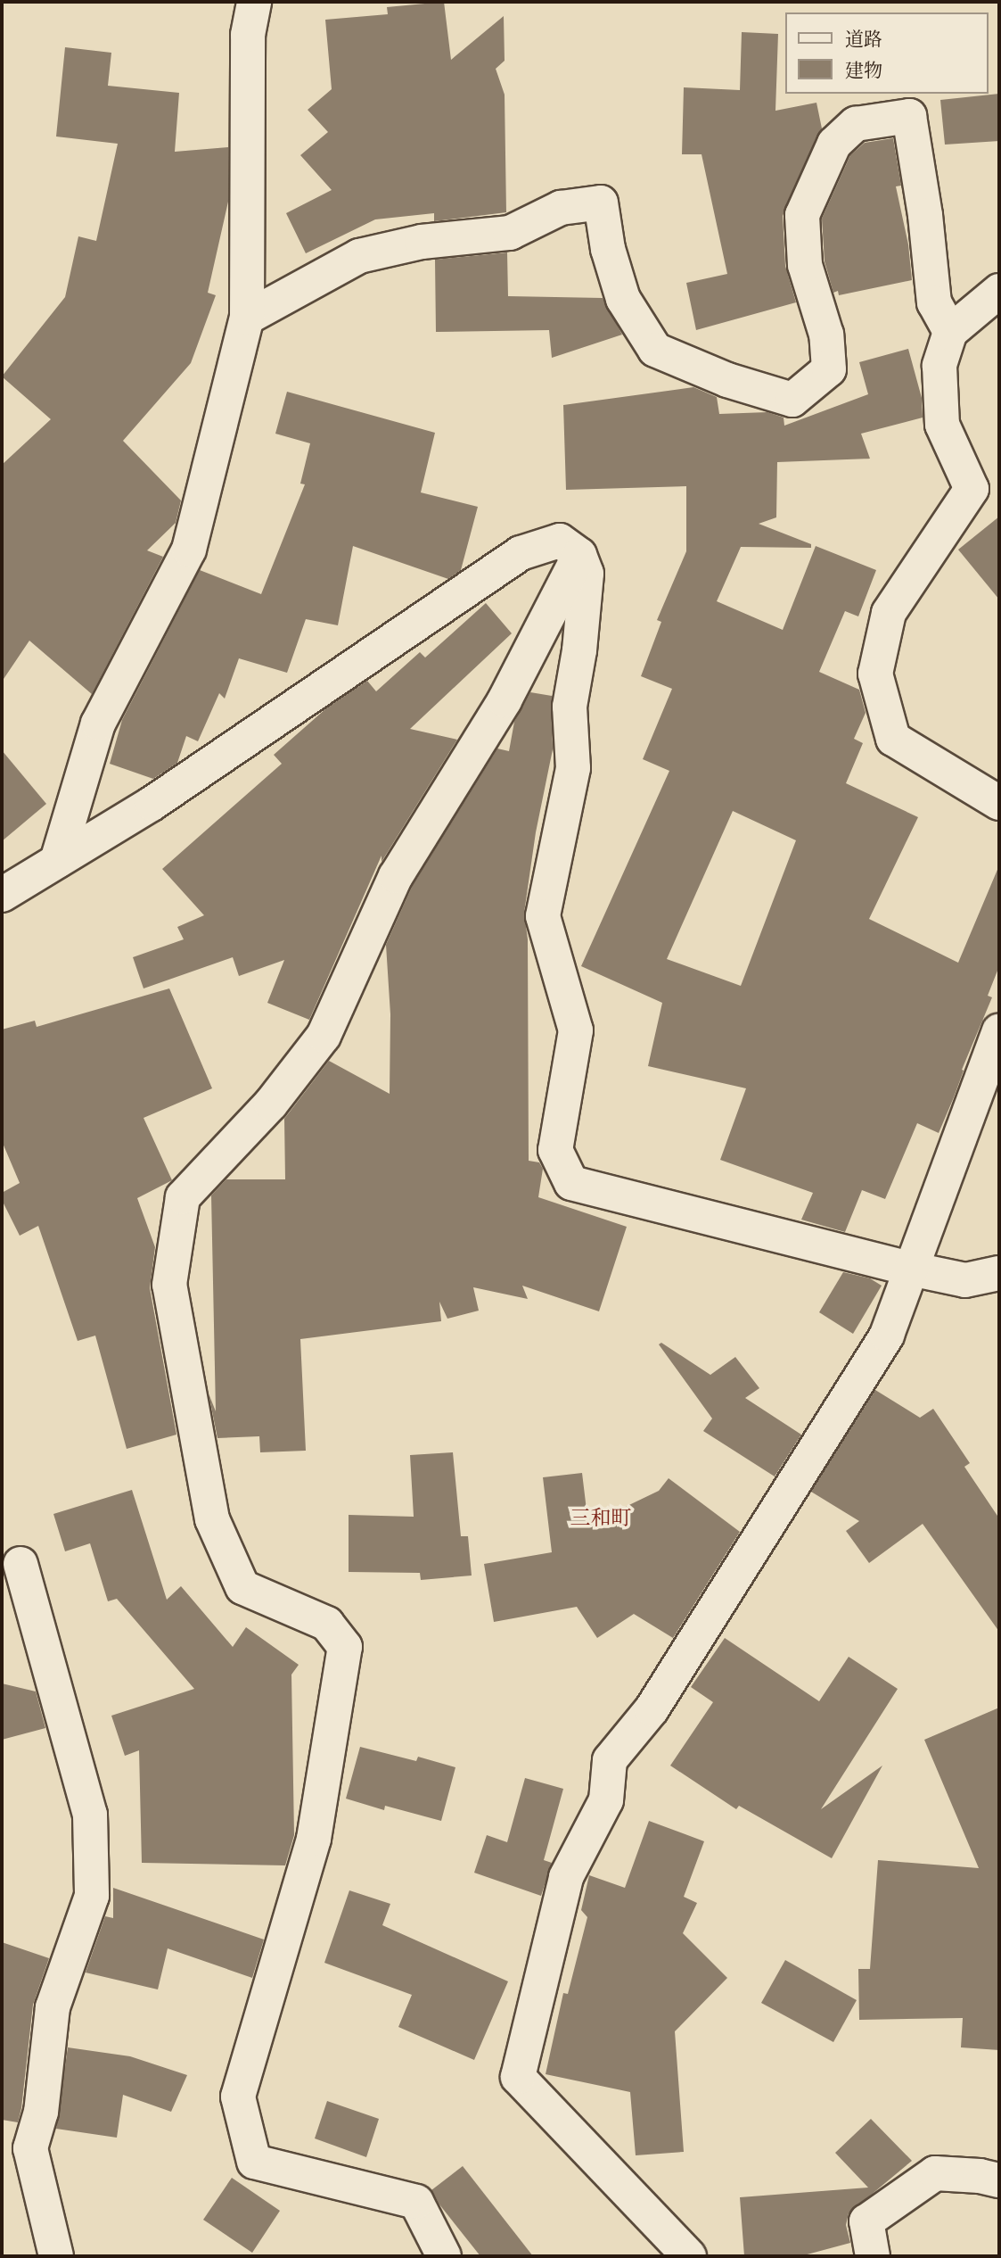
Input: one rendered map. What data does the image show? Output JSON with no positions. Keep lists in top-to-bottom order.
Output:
{
  "districts": ["三和町"],
  "legend": ["道路", "建物"]
}
